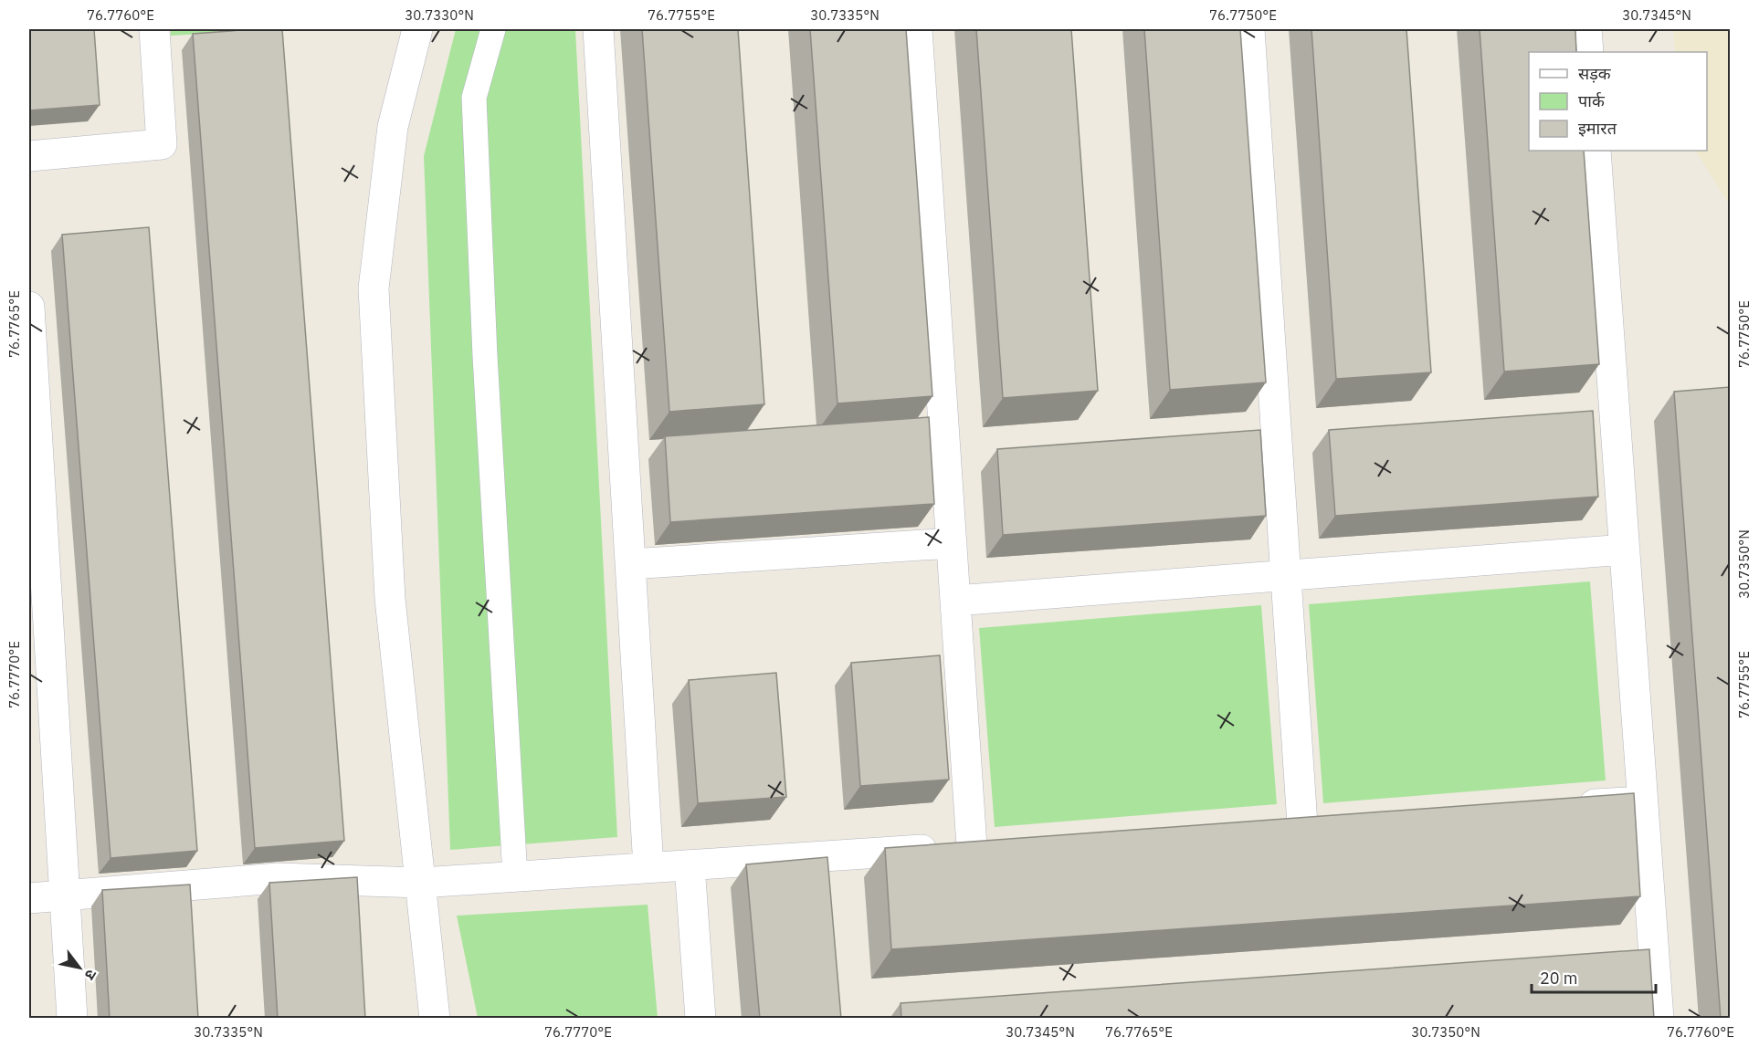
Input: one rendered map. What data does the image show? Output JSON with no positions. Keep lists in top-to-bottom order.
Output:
{
  "legend": ["सड़क", "पार्क", "इमारत"],
  "scale_bar": "20 m",
  "north": "bottom right",
  "coordinates": [
    "76.7760°E",
    "30.7330°N",
    "76.7755°E",
    "30.7335°N",
    "76.7750°E",
    "30.7345°N",
    "76.7765°E",
    "30.7350°N",
    "76.7770°E"
  ]
}
